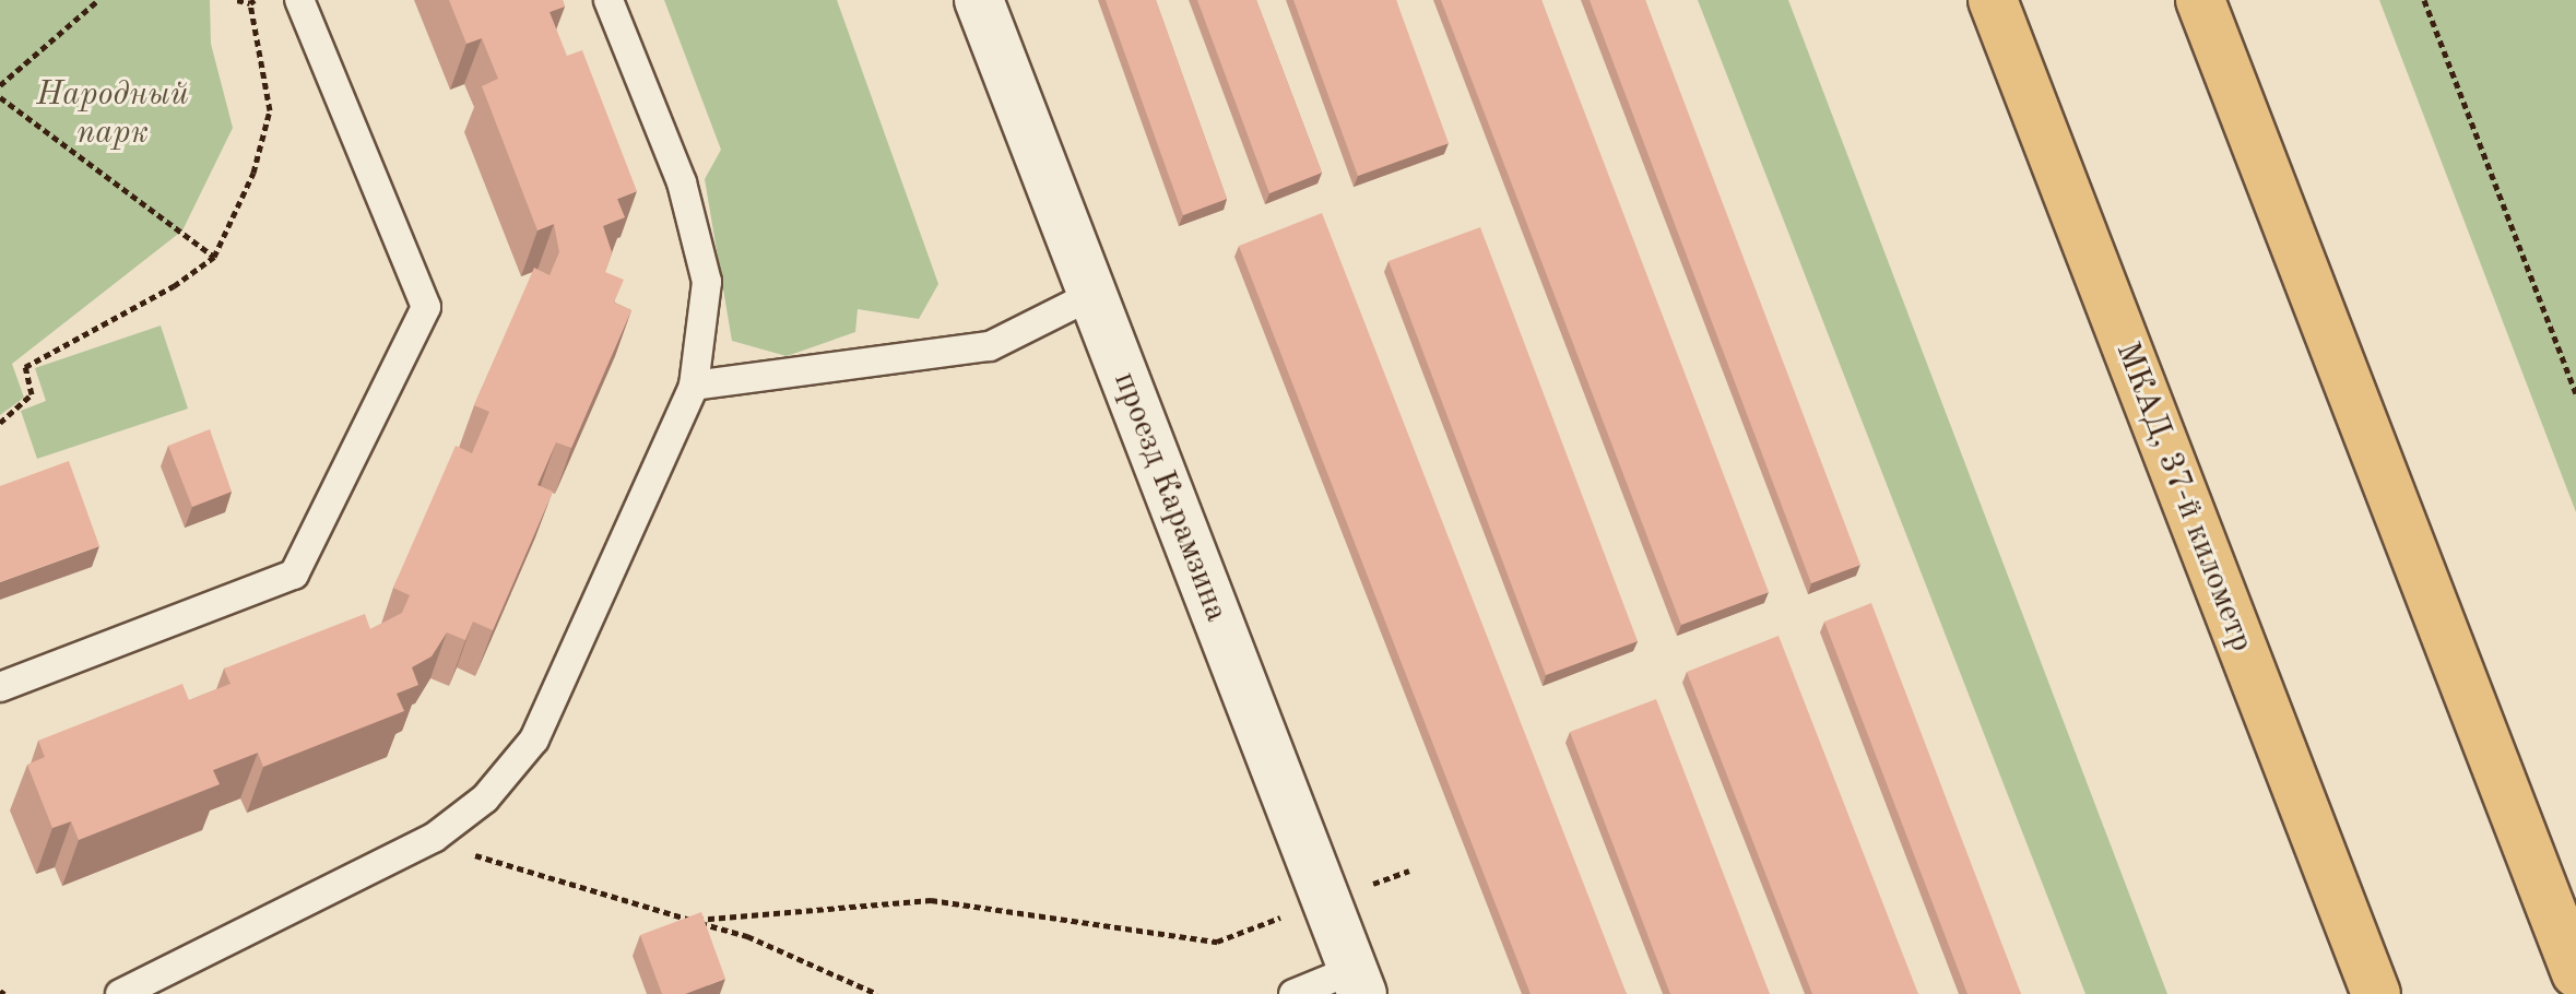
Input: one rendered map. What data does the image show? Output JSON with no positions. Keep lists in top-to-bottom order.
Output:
{
  "streets": {
    "highway": ["МКАД, 37-й километр"],
    "street": ["проезд Карамзина"]
  },
  "parks": ["Народный парк"]
}
